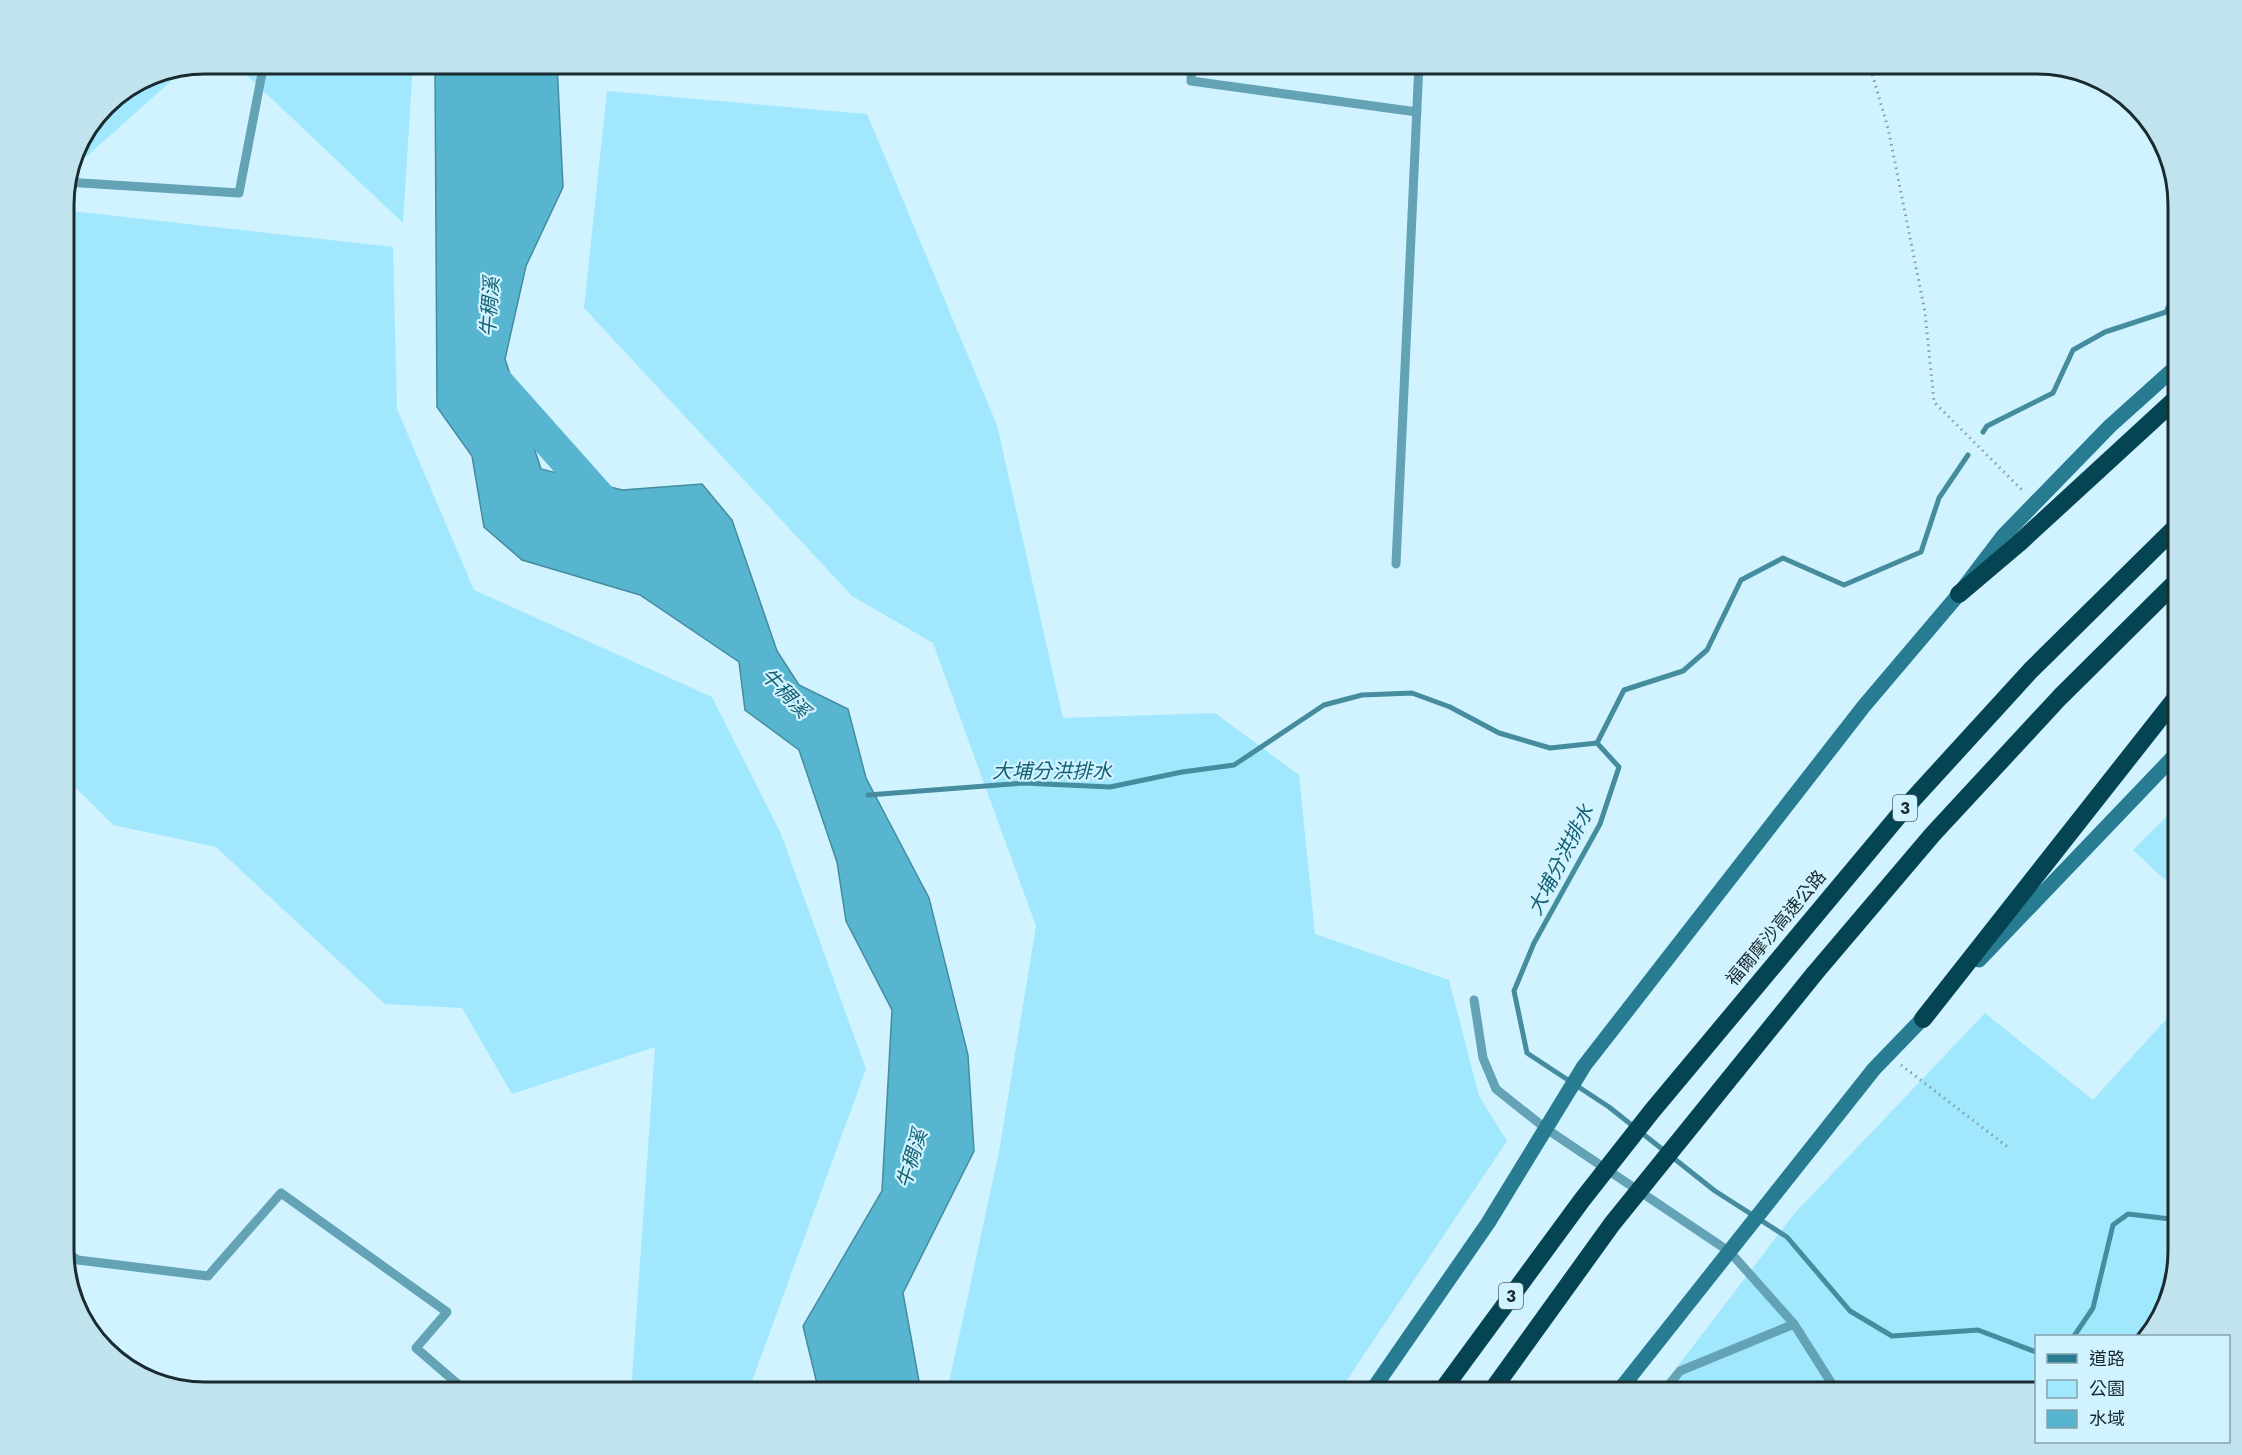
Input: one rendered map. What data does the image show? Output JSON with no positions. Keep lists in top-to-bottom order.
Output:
{
  "streets": {
    "highway": ["3", "福爾摩沙高速公路"]
  },
  "water": ["牛稠溪", "大埔分洪排水"],
  "legend": ["道路", "公園", "水域"]
}
